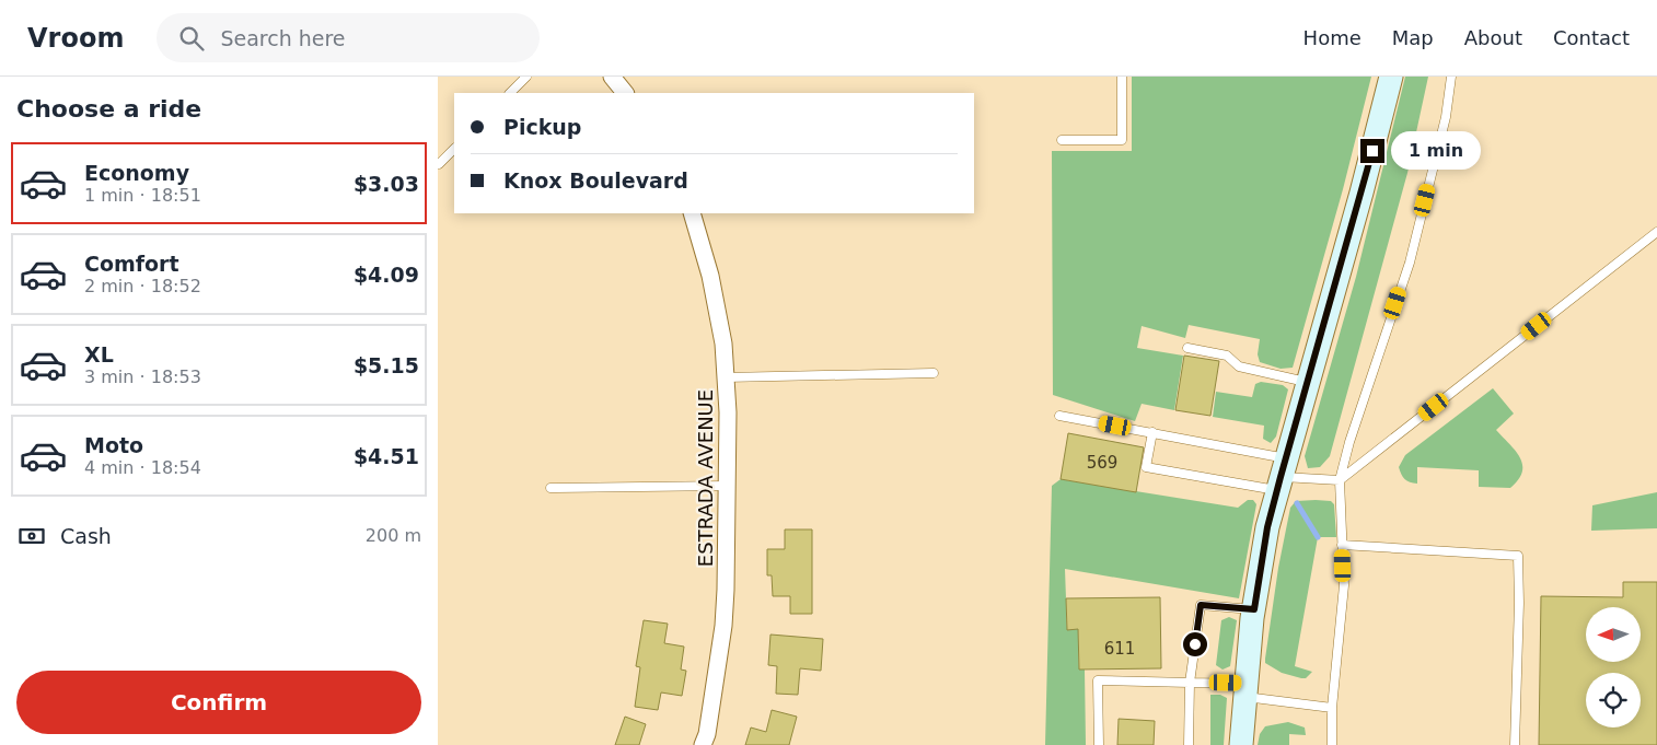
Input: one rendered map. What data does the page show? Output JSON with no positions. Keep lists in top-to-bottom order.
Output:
{
  "streets": {
    "street": ["ESTRADA AVENUE"]
  },
  "house_numbers": ["569", "611"],
  "north": "left",
  "page": {
    "header": "Vroom",
    "search": "Search here",
    "nav": [
      "Home",
      "Map",
      "About",
      "Contact"
    ],
    "heading": "Choose a ride",
    "banner": ["Pickup", "Knox Boulevard"],
    "bubble": "1 min",
    "list": [
      {
        "name": "Economy",
        "note": "1 min · 18:51",
        "value": "$3.03"
      },
      {
        "name": "Comfort",
        "note": "2 min · 18:52",
        "value": "$4.09"
      },
      {
        "name": "XL",
        "note": "3 min · 18:53",
        "value": "$5.15"
      },
      {
        "name": "Moto",
        "note": "4 min · 18:54",
        "value": "$4.51"
      }
    ],
    "pay": ["Cash", "200 m"],
    "buttons": "Confirm"
  }
}
